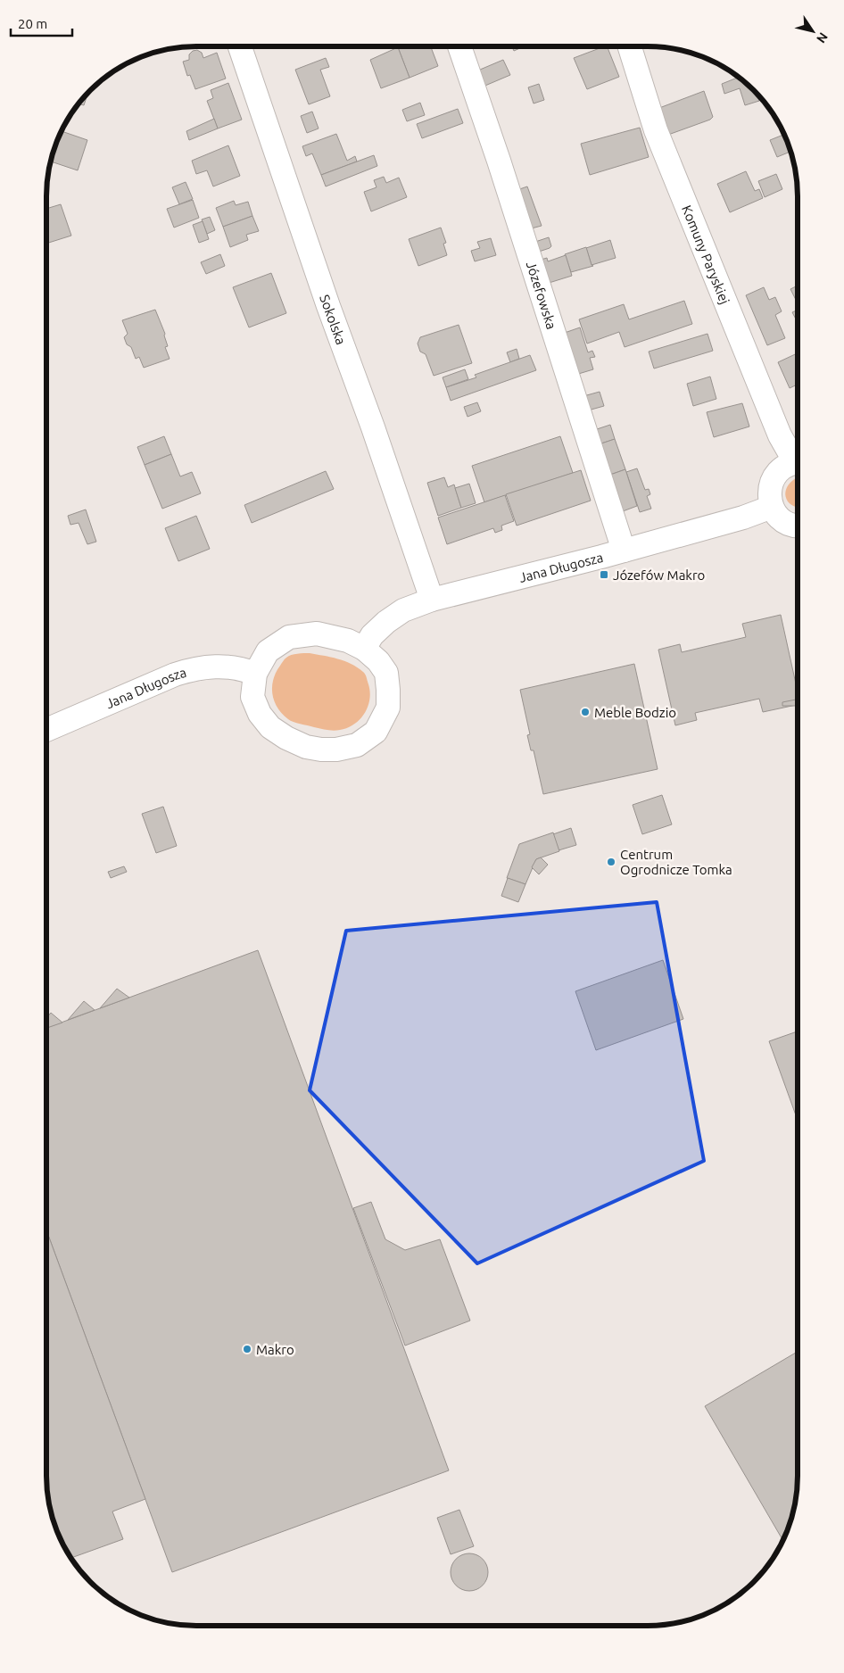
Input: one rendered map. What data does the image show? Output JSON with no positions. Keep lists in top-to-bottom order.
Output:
{
  "streets": {
    "street": [
      "Komuny Paryskiej",
      "Józefowska",
      "Sokolska",
      "Jana Długosza"
    ]
  },
  "crossings": [
    ["Józefowska", "Jana Długosza"],
    ["Sokolska", "Jana Długosza"]
  ],
  "places": {
    "transit": ["Józefów Makro"],
    "other": ["Meble Bodzio", "Centrum Ogrodnicze Tomka", "Makro"]
  },
  "scale_bar": "20 m",
  "north": "bottom right"
}
